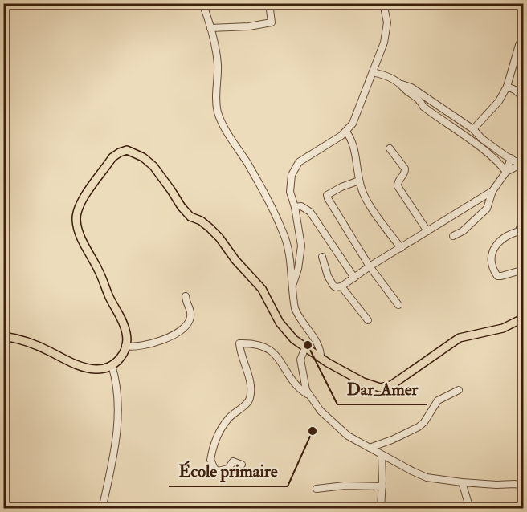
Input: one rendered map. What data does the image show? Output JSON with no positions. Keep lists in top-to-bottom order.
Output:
{
  "places": ["Dar_Amer", "École primaire"]
}
